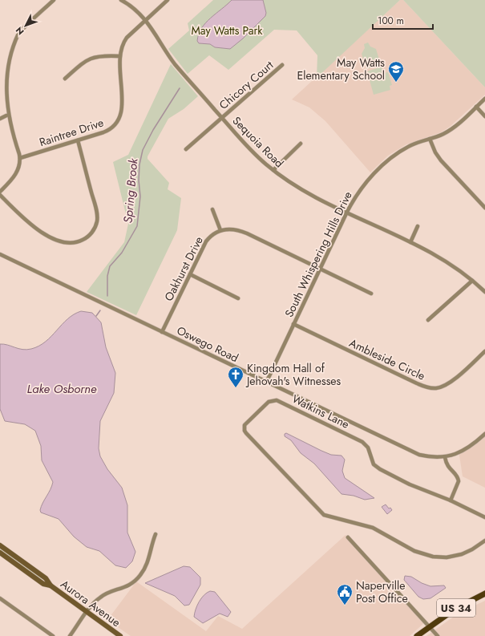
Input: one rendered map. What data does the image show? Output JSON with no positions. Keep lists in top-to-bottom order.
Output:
{
  "streets": {
    "main road": ["Aurora Avenue", "US 34"],
    "street": [
      "Chicory Court",
      "Raintree Drive",
      "Sequoia Road",
      "South Whispering Hills Drive",
      "Oakhurst Drive",
      "Oswego Road",
      "Ambleside Circle",
      "Watkins Lane"
    ]
  },
  "crossings": [
    ["Chicory Court", "Sequoia Road"],
    ["Raintree Drive", "Sequoia Road"],
    ["Sequoia Road", "South Whispering Hills Drive"],
    ["South Whispering Hills Drive", "Oswego Road"],
    ["South Whispering Hills Drive", "Ambleside Circle"],
    ["Oakhurst Drive", "Oswego Road"]
  ],
  "water": ["Spring Brook", "Lake Osborne"],
  "parks": ["May Watts Park"],
  "places": {
    "school or university": ["May Watts Elementary School"],
    "church": ["Kingdom Hall of Jehovah's Witnesses"],
    "public building": ["Naperville Post Office"]
  },
  "scale_bar": "100 m",
  "north": "bottom left"
}
